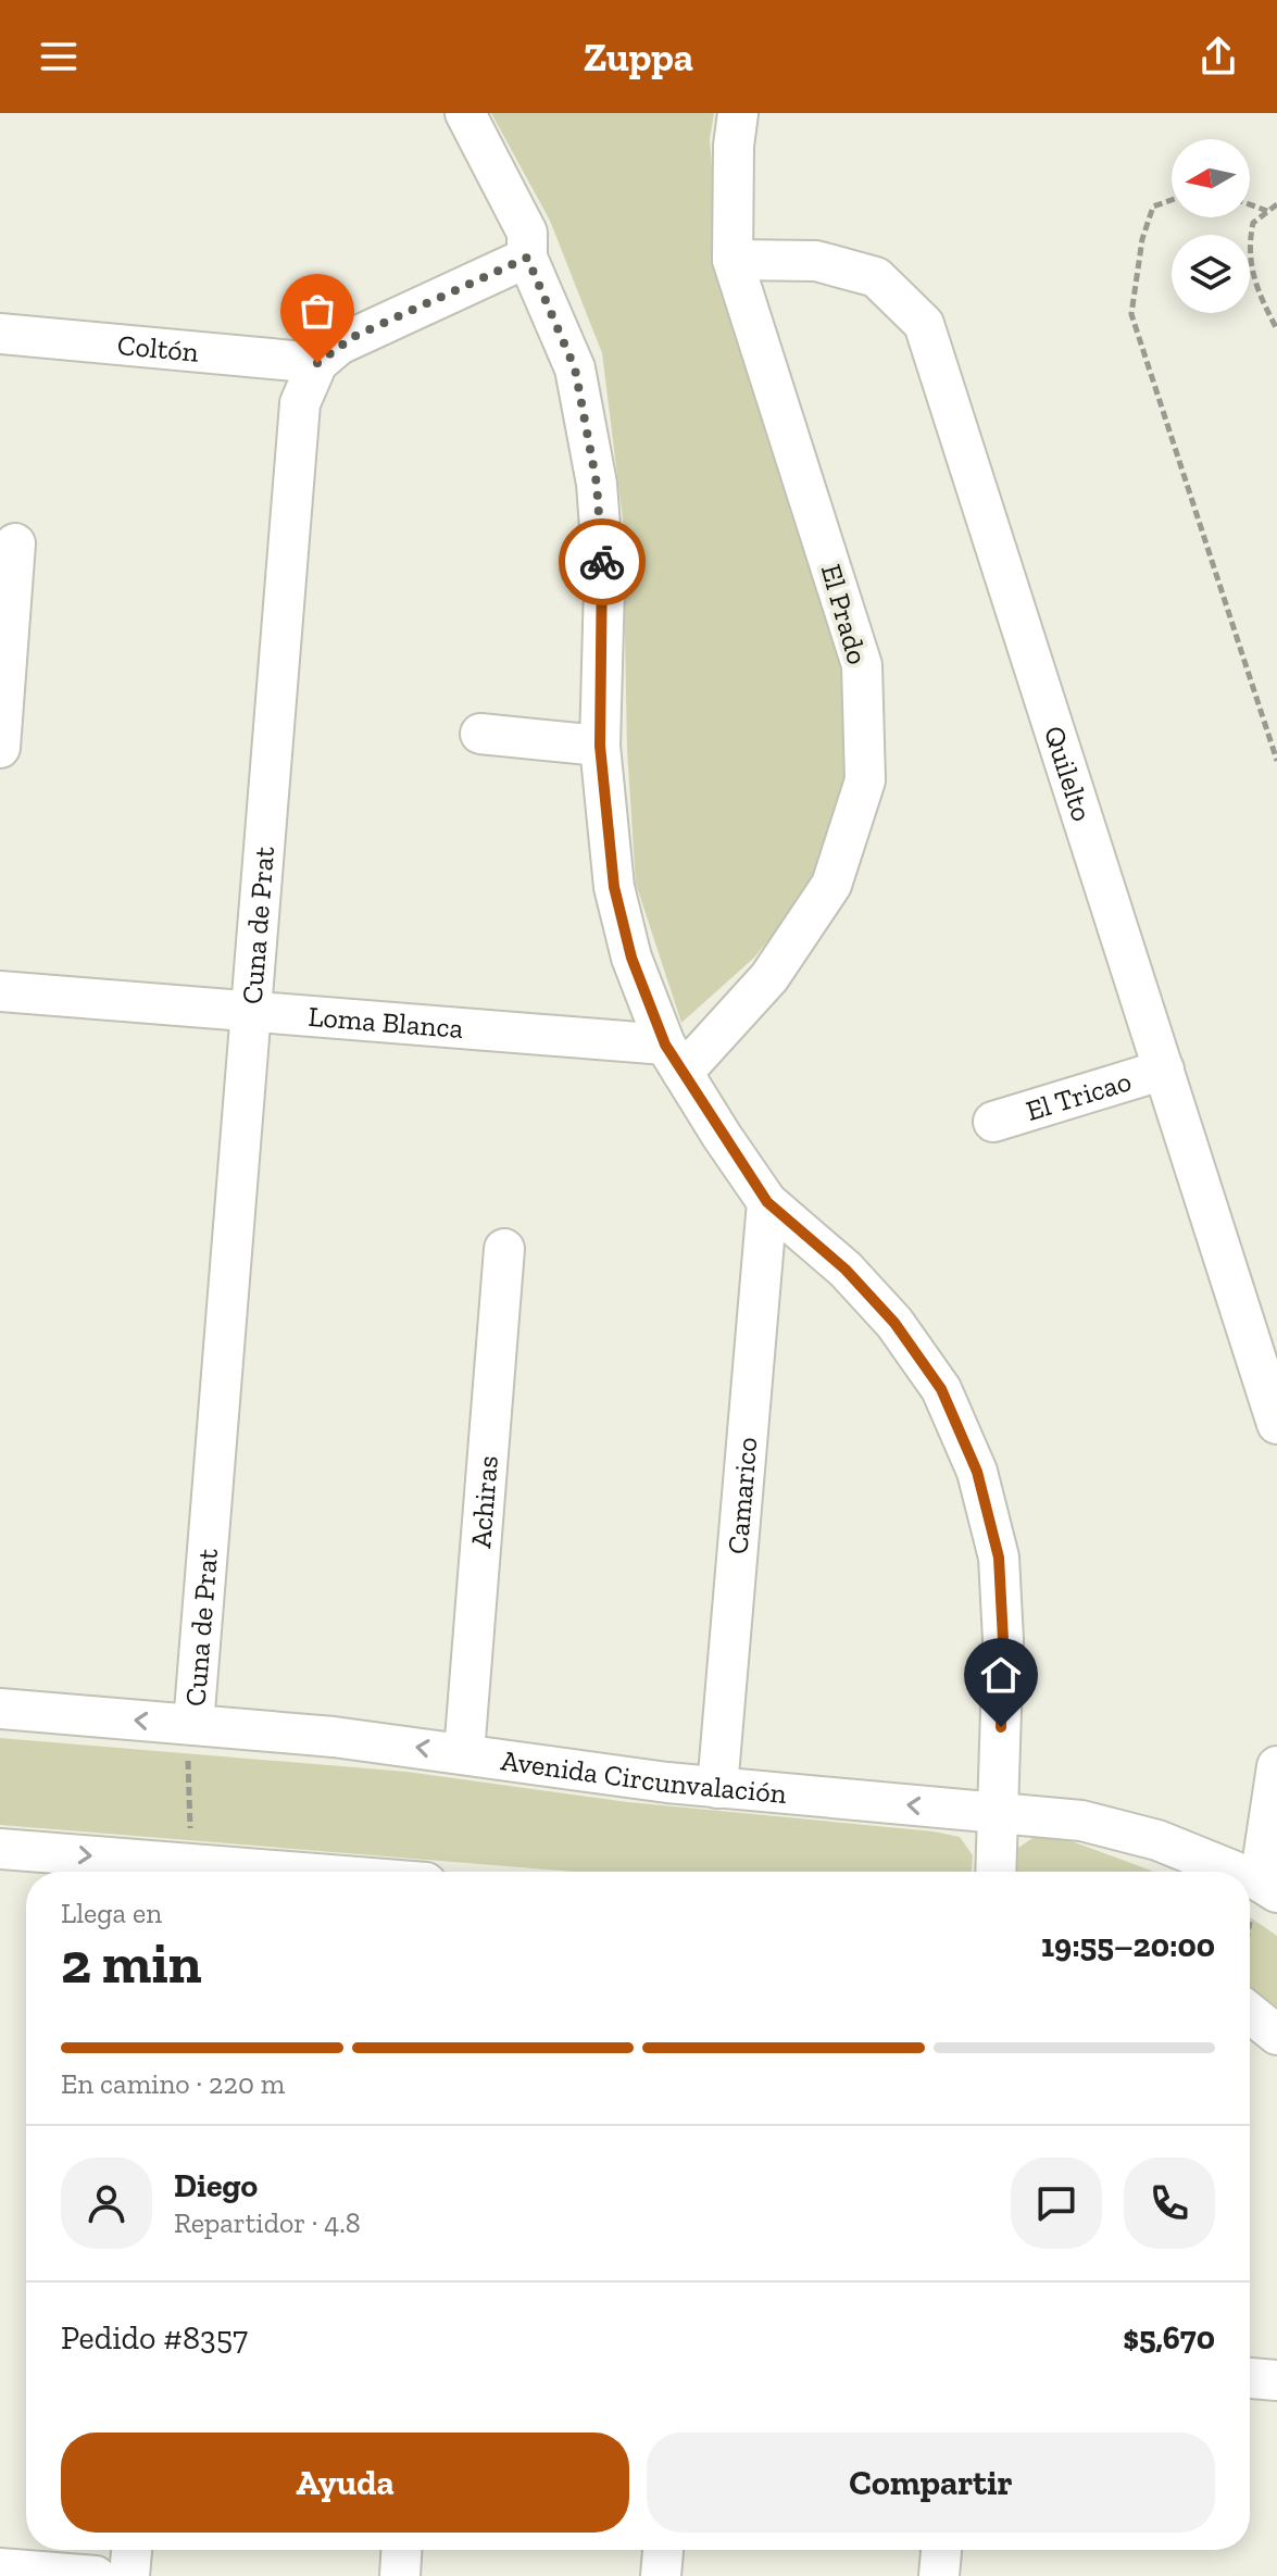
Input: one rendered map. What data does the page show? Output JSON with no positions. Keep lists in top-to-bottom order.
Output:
{
  "streets": {
    "street": [
      "Coltón",
      "El Prado",
      "Quilelto",
      "Cuna de Prat",
      "Loma Blanca",
      "El Tricao",
      "Camarico",
      "Achiras",
      "Avenida Circunvalación"
    ]
  },
  "crossings": [
    ["Coltón", "Cuna de Prat"],
    ["El Prado", "Quilelto"],
    ["El Prado", "Loma Blanca"],
    ["Quilelto", "El Tricao"],
    ["Cuna de Prat", "Loma Blanca"],
    ["Cuna de Prat", "Avenida Circunvalación"],
    ["Camarico", "Avenida Circunvalación"],
    ["Achiras", "Avenida Circunvalación"]
  ],
  "one_way": ["Avenida Circunvalación"],
  "north": "left",
  "page": {
    "header": "Zuppa",
    "heading": ["2 min", "Llega en", "19:55–20:00"],
    "panel": [
      "Diego",
      "Repartidor · 4.8",
      "Pedido #8357",
      "$5,670"
    ],
    "bar": "En camino · 220 m",
    "buttons": ["Ayuda", "Compartir"]
  }
}
